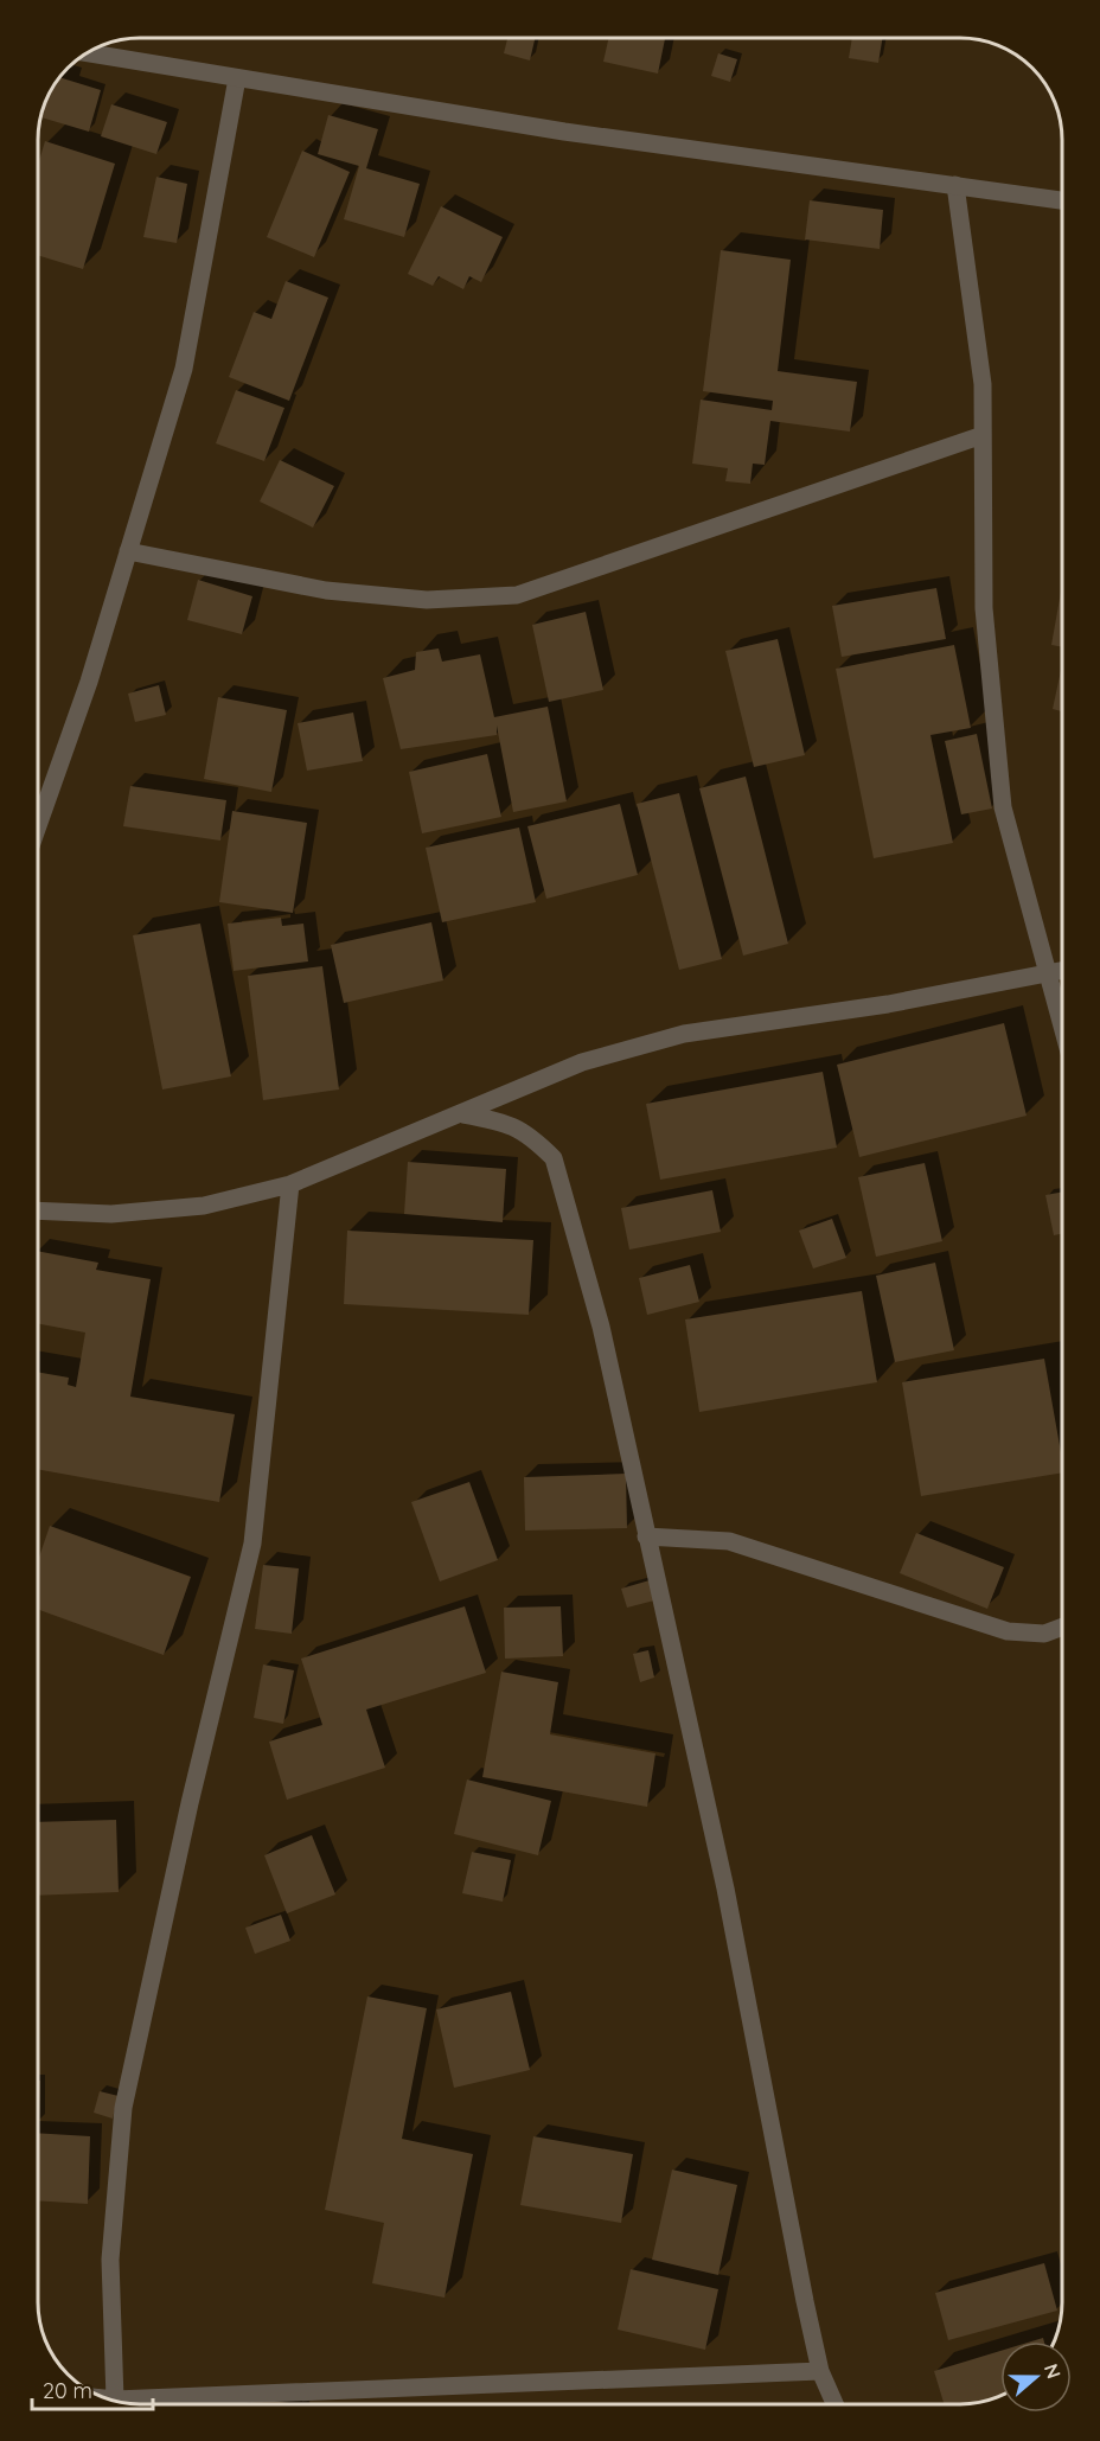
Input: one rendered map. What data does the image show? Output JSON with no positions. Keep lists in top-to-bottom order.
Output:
{
  "scale_bar": "20 m",
  "north": "right"
}
